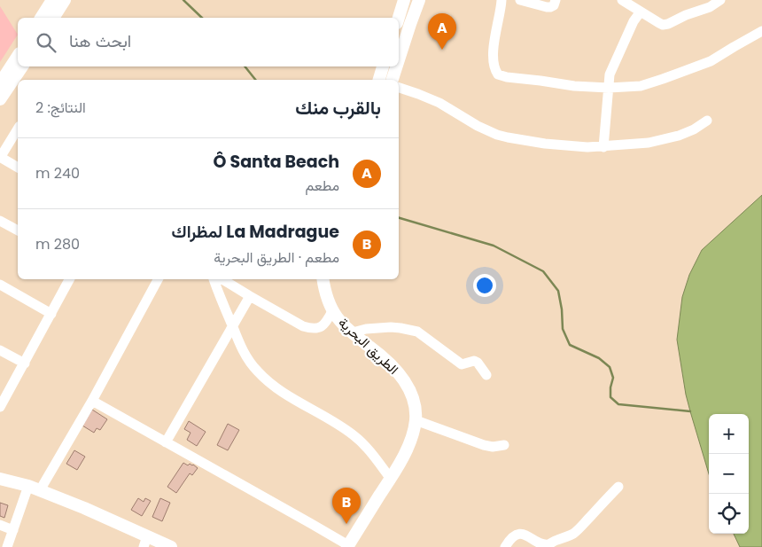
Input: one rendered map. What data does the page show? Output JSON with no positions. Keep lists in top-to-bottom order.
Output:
{
  "streets": {
    "main road": ["الطريق البحرية"]
  },
  "page": {
    "pins": ["A", "B"],
    "search": "ابحث هنا",
    "heading": ["بالقرب منك", "النتائج: 2"],
    "list": [
      {
        "mark": "A",
        "name": "Ô Santa Beach",
        "note": "مطعم",
        "value": "240 m"
      },
      {
        "mark": "B",
        "name": "La Madrague لمظراك",
        "note": "مطعم · الطريق البحرية",
        "value": "280 m"
      }
    ],
    "map_buttons": ["+", "−"]
  }
}
